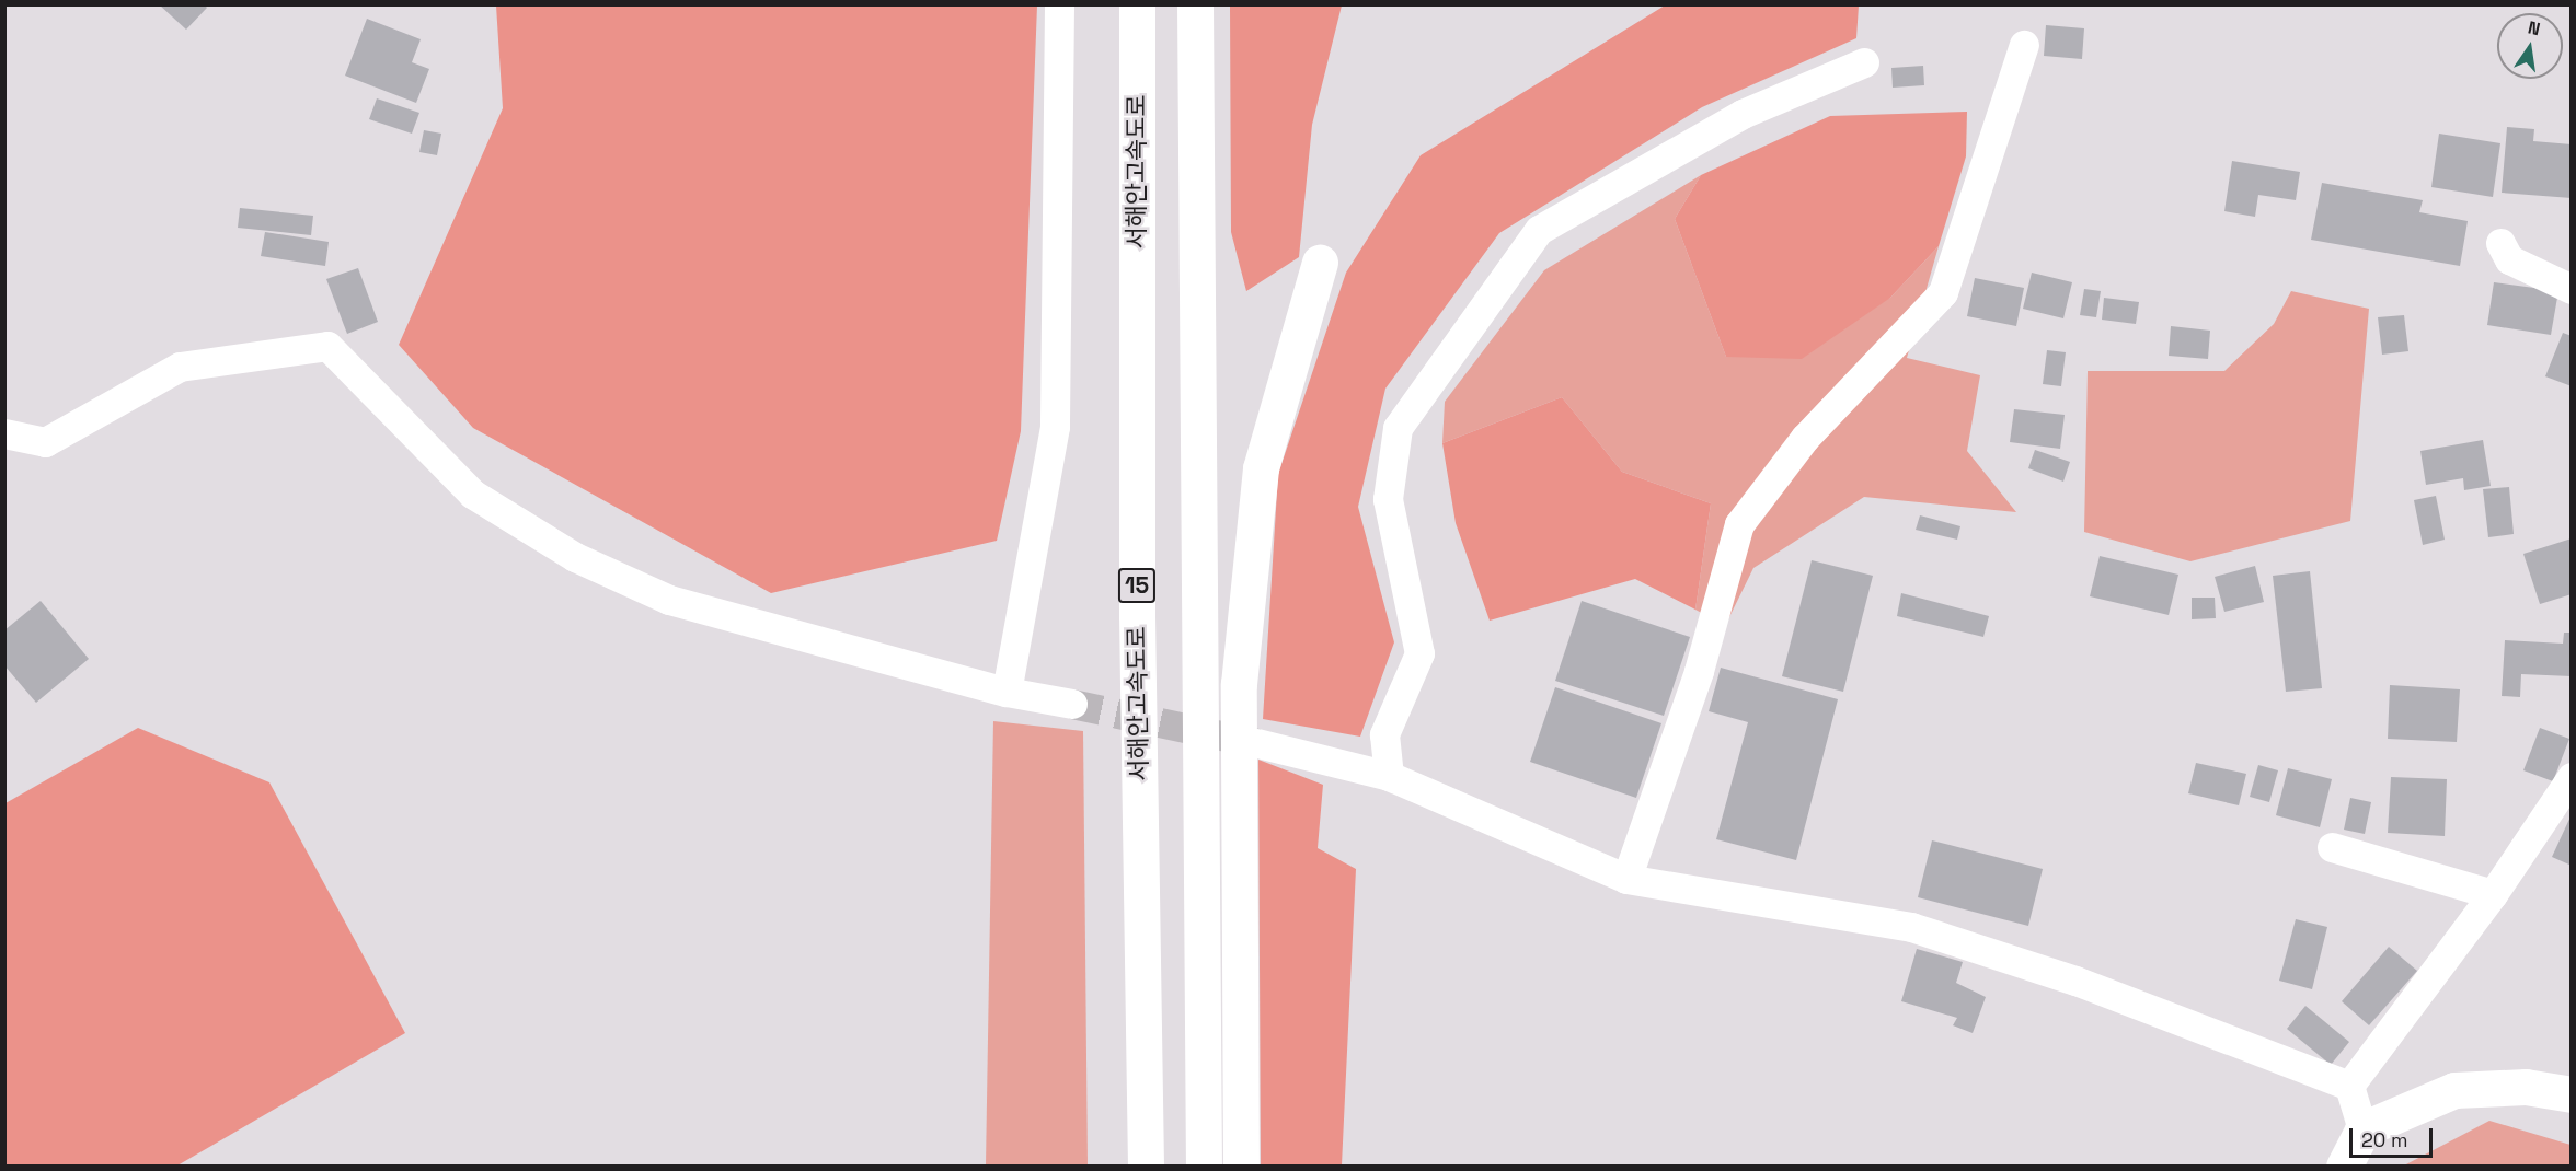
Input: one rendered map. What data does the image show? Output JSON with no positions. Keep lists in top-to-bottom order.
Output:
{
  "streets": {
    "main road": ["서해안고속도로", "15"]
  },
  "scale_bar": "20 m",
  "north": "top"
}
